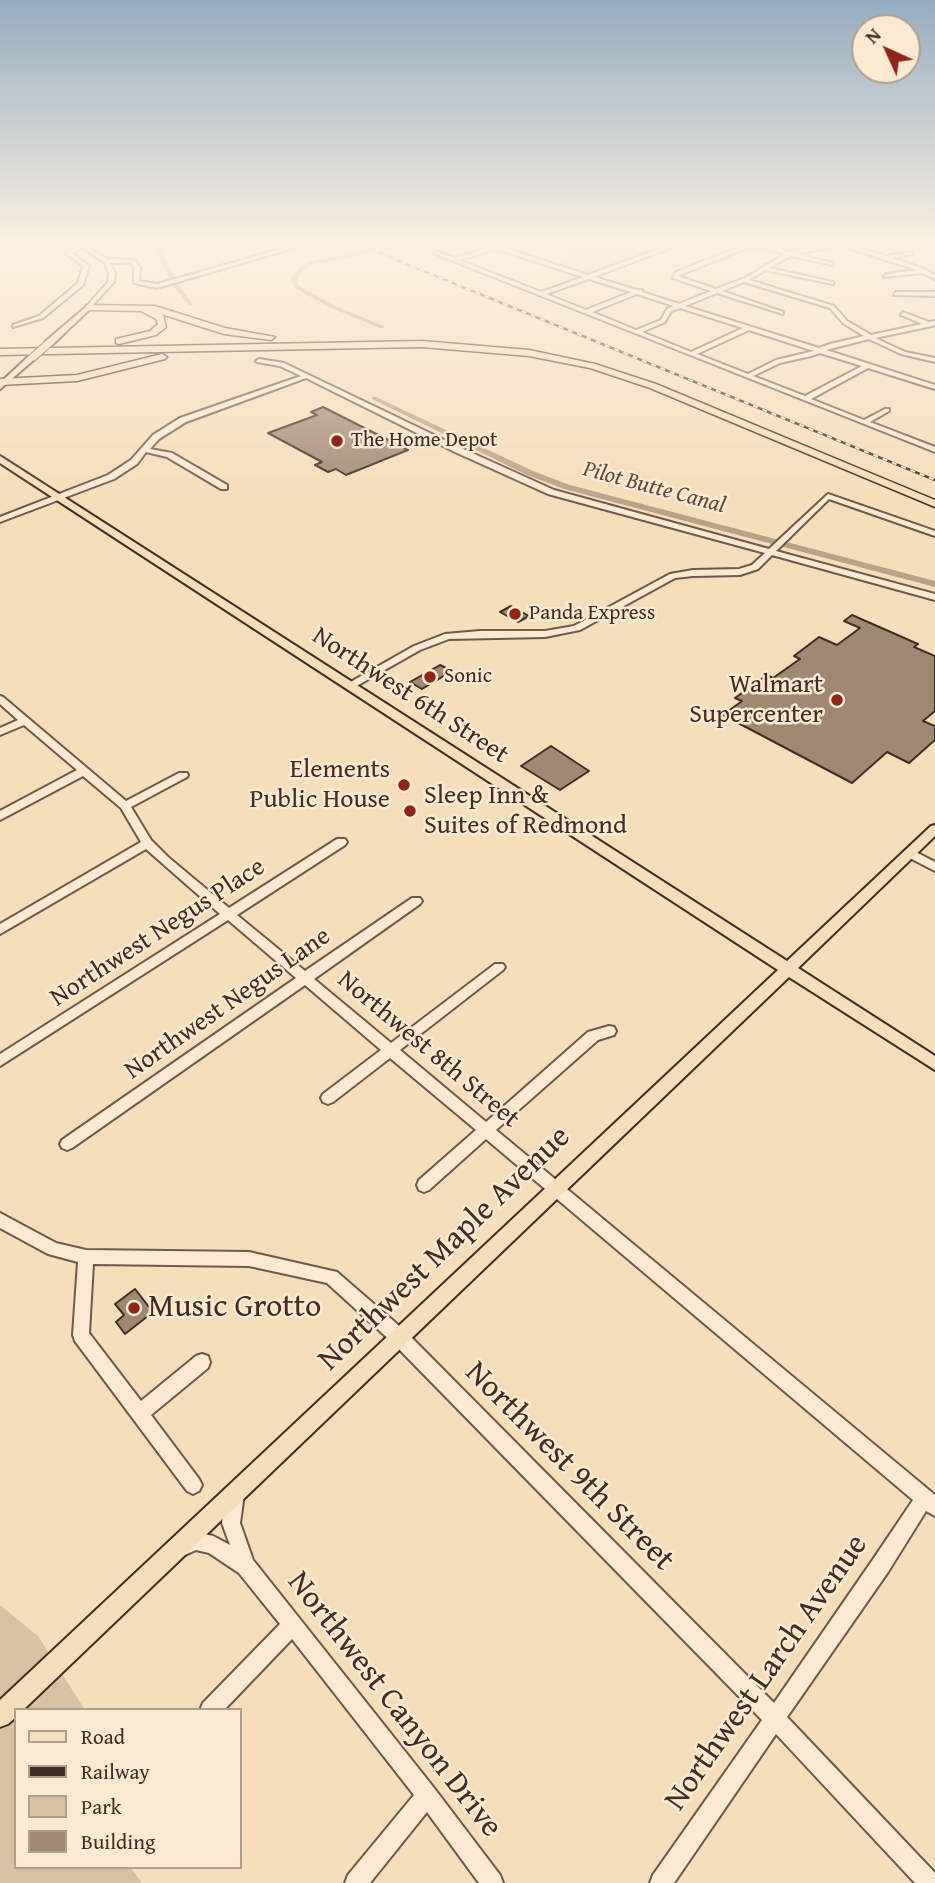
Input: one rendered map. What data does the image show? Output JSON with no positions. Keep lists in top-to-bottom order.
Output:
{
  "streets": {
    "main road": ["Northwest 6th Street", "Northwest Maple Avenue"],
    "street": [
      "Northwest Negus Place",
      "Northwest Negus Lane",
      "Northwest 8th Street",
      "Northwest 9th Street",
      "Northwest Larch Avenue",
      "Northwest Canyon Drive"
    ]
  },
  "crossings": [
    ["Northwest 6th Street", "Northwest Maple Avenue"],
    ["Northwest Negus Place", "Northwest 8th Street"],
    ["Northwest Negus Lane", "Northwest 8th Street"],
    ["Northwest 8th Street", "Northwest Maple Avenue"],
    ["Northwest 8th Street", "Northwest Larch Avenue"],
    ["Northwest Maple Avenue", "Northwest 9th Street"],
    ["Northwest Maple Avenue", "Northwest Canyon Drive"],
    ["Northwest 9th Street", "Northwest Larch Avenue"]
  ],
  "water": ["Pilot Butte Canal"],
  "places": [
    "The Home Depot",
    "Panda Express",
    "Sonic",
    "Walmart Supercenter",
    "Elements Public House",
    "Sleep Inn & Suites of Redmond",
    "Music Grotto"
  ],
  "legend": [
    "Road",
    "Railway",
    "Park",
    "Building"
  ],
  "north": "top left"
}
